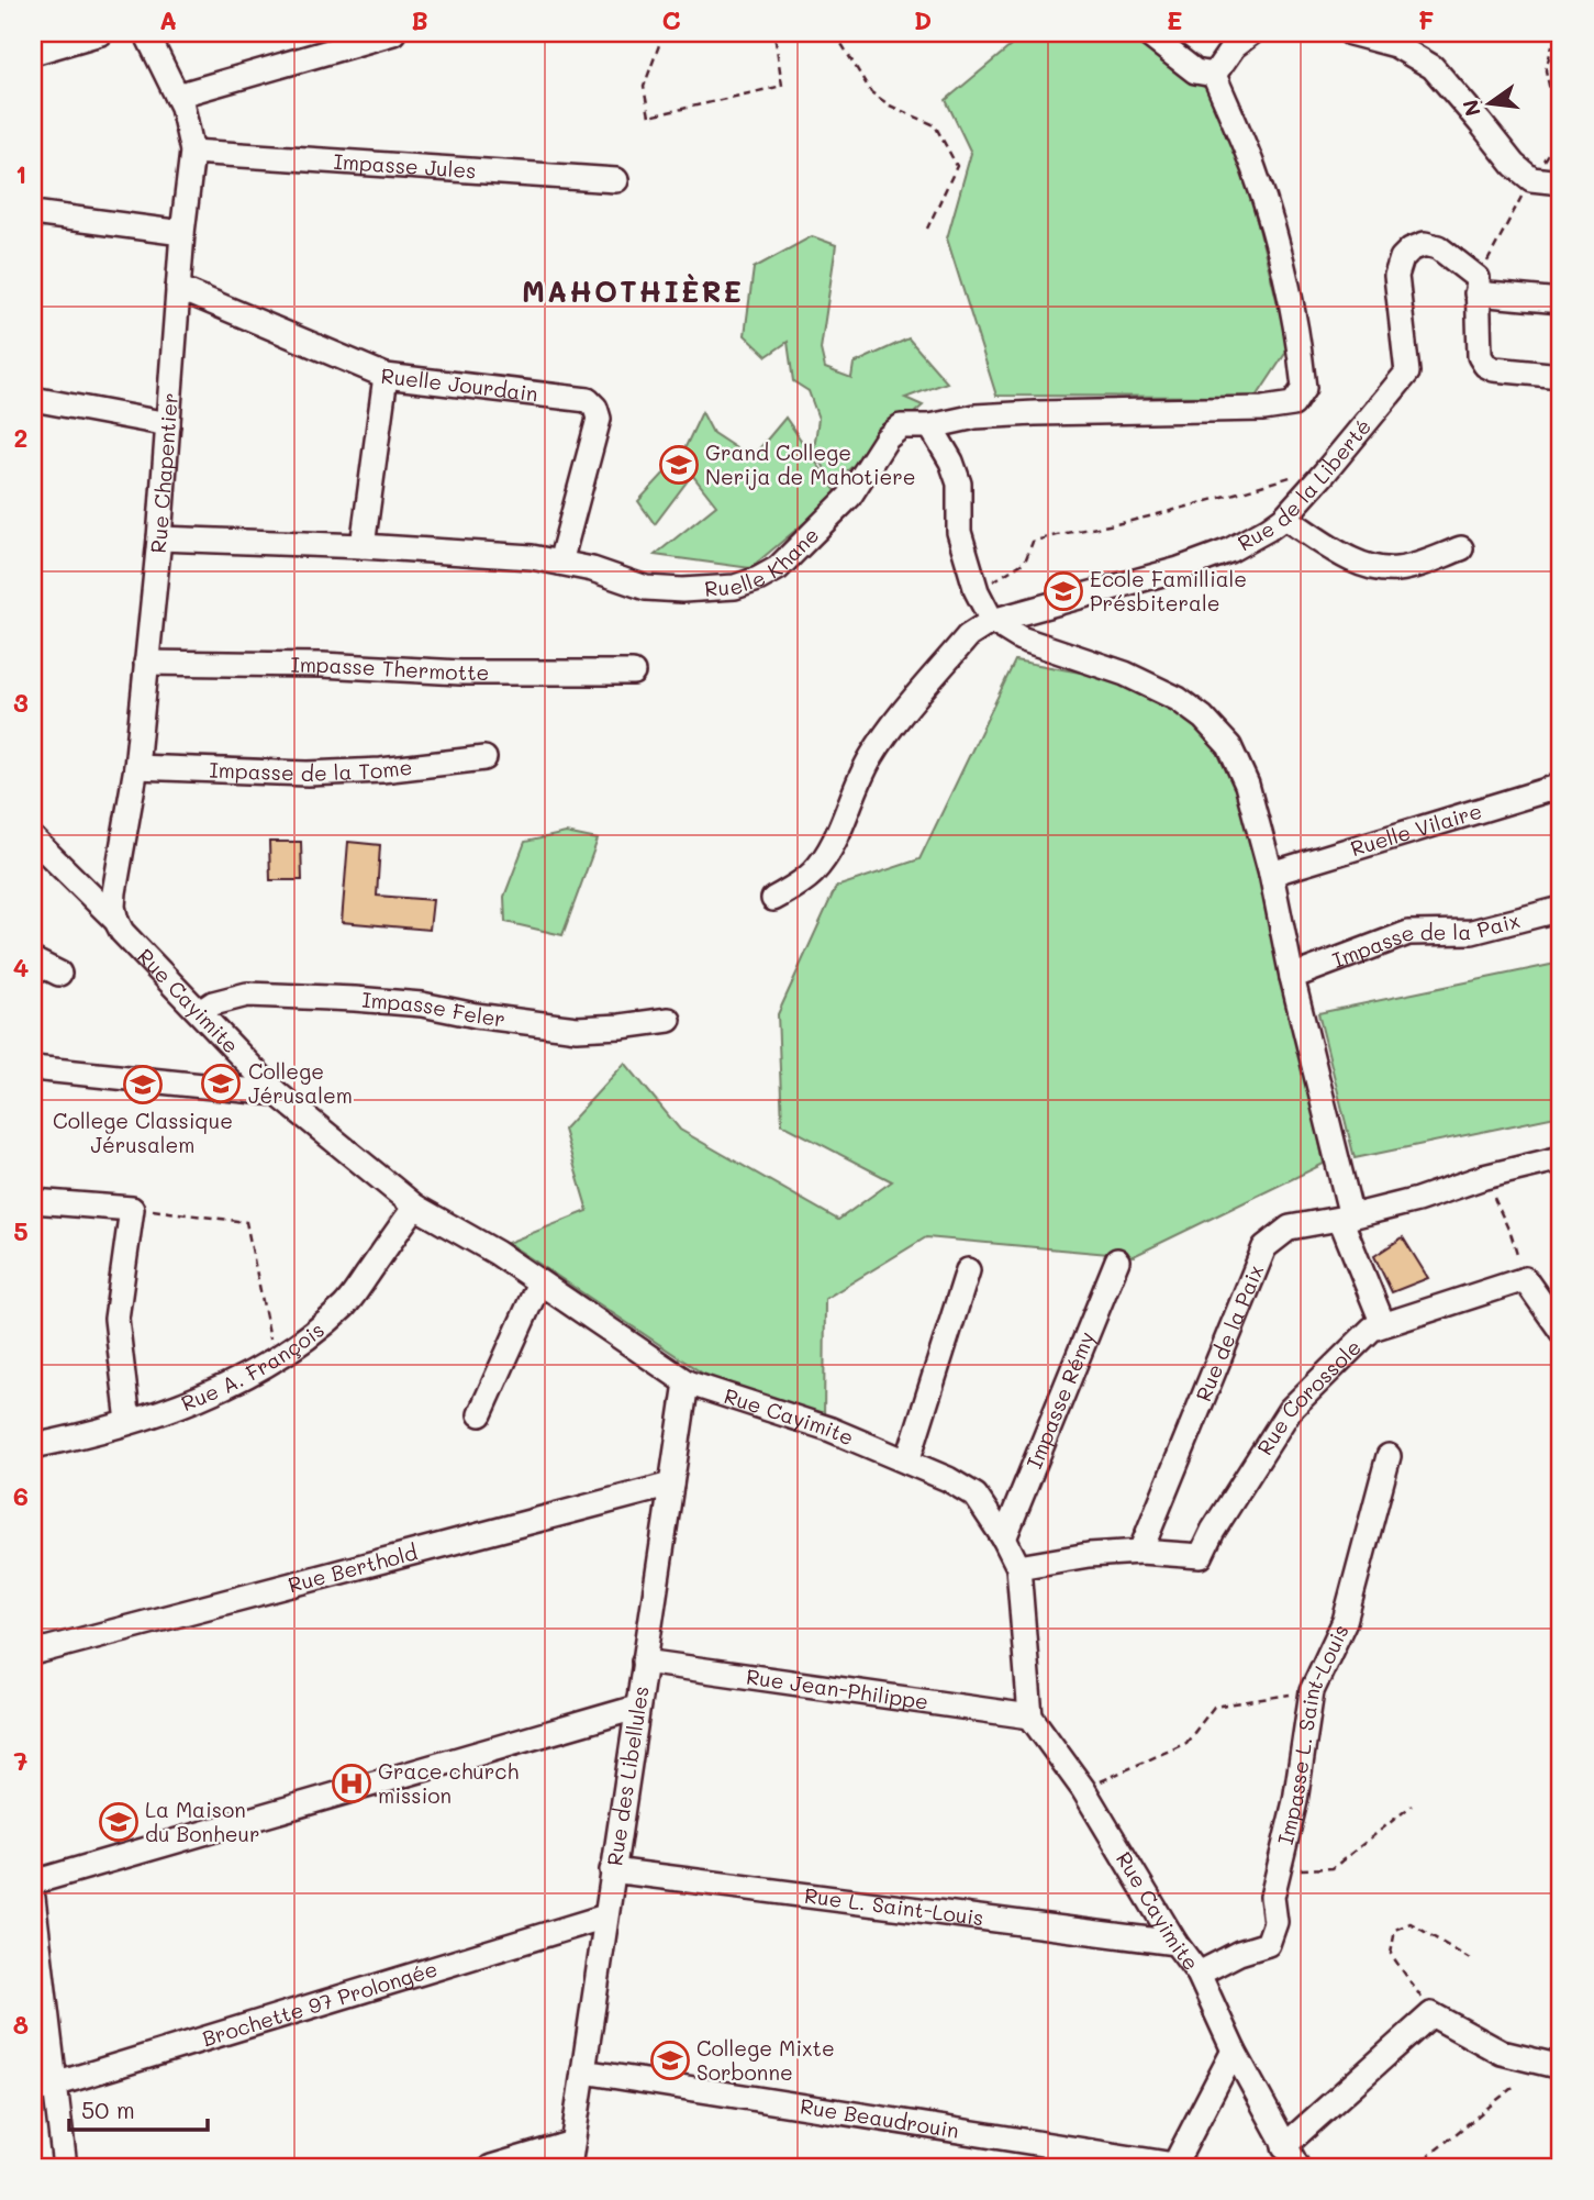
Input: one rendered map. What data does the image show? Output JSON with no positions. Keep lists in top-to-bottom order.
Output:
{
  "streets": {
    "street": [
      "Impasse Jules",
      "Ruelle Jourdain",
      "Rue Chapentier",
      "Rue de la Liberté",
      "Ruelle Khane",
      "Impasse Thermotte",
      "Impasse de la Tome",
      "Ruelle Vilaire",
      "Impasse de la Paix",
      "Rue Cayimite",
      "Impasse Feler",
      "Rue de la Paix",
      "Rue A. François",
      "Impasse Rémy",
      "Rue Corossole",
      "Rue Berthold",
      "Rue Jean-Philippe",
      "Impasse L. Saint-Louis",
      "Rue des Libellules",
      "Rue L. Saint-Louis",
      "Brochette 97 Prolongée",
      "Rue Beaudrouin"
    ]
  },
  "crossings": [
    ["Impasse Jules", "Rue Chapentier"],
    ["Ruelle Jourdain", "Rue Chapentier"],
    ["Ruelle Jourdain", "Ruelle Khane"],
    ["Rue Chapentier", "Ruelle Khane"],
    ["Rue Chapentier", "Impasse Thermotte"],
    ["Rue Chapentier", "Impasse de la Tome"],
    ["Rue Chapentier", "Rue Cayimite"],
    ["Rue Cayimite", "Impasse Feler"],
    ["Rue Cayimite", "Rue A. François"],
    ["Rue Cayimite", "Impasse Rémy"],
    ["Rue Cayimite", "Rue Jean-Philippe"],
    ["Rue Cayimite", "Impasse L. Saint-Louis"],
    ["Rue Cayimite", "Rue des Libellules"],
    ["Rue Cayimite", "Rue L. Saint-Louis"],
    ["Rue de la Paix", "Rue Corossole"],
    ["Rue Berthold", "Rue des Libellules"],
    ["Rue Jean-Philippe", "Rue des Libellules"],
    ["Rue des Libellules", "Rue L. Saint-Louis"],
    ["Rue des Libellules", "Brochette 97 Prolongée"],
    ["Rue des Libellules", "Rue Beaudrouin"]
  ],
  "districts": ["MAHOTHIÈRE"],
  "places": {
    "school or university": [
      "Grand College Nerija de Mahotiere",
      "Ecole Familliale Présbiterale",
      "College Jérusalem",
      "College Classique Jérusalem",
      "La Maison du Bonheur",
      "College Mixte Sorbonne"
    ],
    "hospital": ["Grace church mission"]
  },
  "scale_bar": "50 m",
  "north": "left",
  "grid": {
    "columns": [
      "A",
      "B",
      "C",
      "D",
      "E",
      "F"
    ],
    "rows": [
      "1",
      "2",
      "3",
      "4",
      "5",
      "6",
      "7",
      "8"
    ]
  }
}
